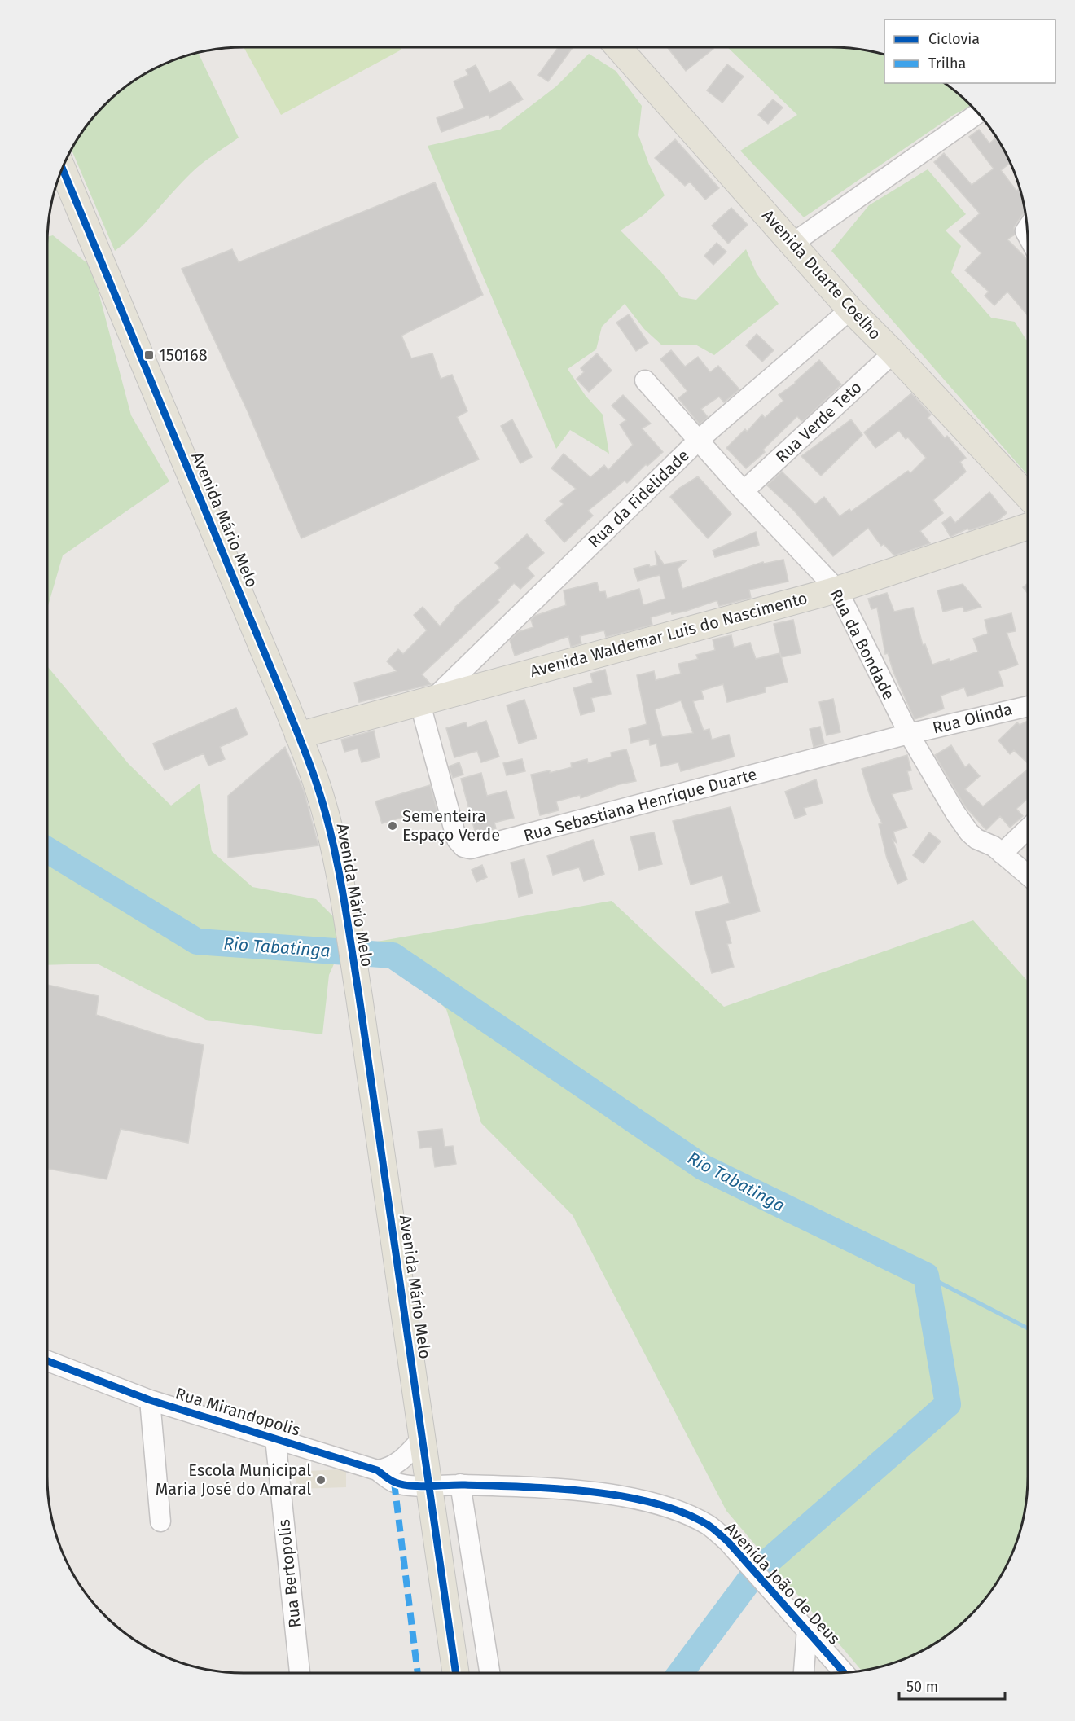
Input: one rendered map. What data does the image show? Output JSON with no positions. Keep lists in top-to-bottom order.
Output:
{
  "streets": {
    "main road": ["Avenida Duarte Coelho", "Avenida Mário Melo", "Avenida Waldemar Luis do Nascimento"],
    "street": [
      "Rua Verde Teto",
      "Rua da Fidelidade",
      "Rua da Bondade",
      "Rua Olinda",
      "Rua Sebastiana Henrique Duarte",
      "Rua Mirandopolis",
      "Rua Bertopolis",
      "Avenida João de Deus"
    ]
  },
  "crossings": [
    ["Avenida Duarte Coelho", "Rua Verde Teto"],
    ["Avenida Duarte Coelho", "Rua da Fidelidade"],
    ["Rua Verde Teto", "Rua da Bondade"],
    ["Rua da Fidelidade", "Avenida Waldemar Luis do Nascimento"],
    ["Rua da Fidelidade", "Rua da Bondade"],
    ["Rua da Fidelidade", "Rua Sebastiana Henrique Duarte"],
    ["Avenida Mário Melo", "Avenida Waldemar Luis do Nascimento"],
    ["Avenida Mário Melo", "Rua Mirandopolis"],
    ["Avenida Mário Melo", "Avenida João de Deus"],
    ["Avenida Waldemar Luis do Nascimento", "Rua da Bondade"],
    ["Avenida Waldemar Luis do Nascimento", "Rua Sebastiana Henrique Duarte"],
    ["Rua da Bondade", "Rua Olinda"],
    ["Rua da Bondade", "Rua Sebastiana Henrique Duarte"],
    ["Rua Olinda", "Rua Sebastiana Henrique Duarte"],
    ["Rua Mirandopolis", "Rua Bertopolis"],
    ["Rua Mirandopolis", "Avenida João de Deus"]
  ],
  "water": ["Rio Tabatinga"],
  "places": {
    "transit": ["150168"],
    "other": ["Sementeira Espaço Verde", "Escola Municipal Maria José do Amaral"]
  },
  "legend": ["Ciclovia", "Trilha"],
  "scale_bar": "50 m"
}
